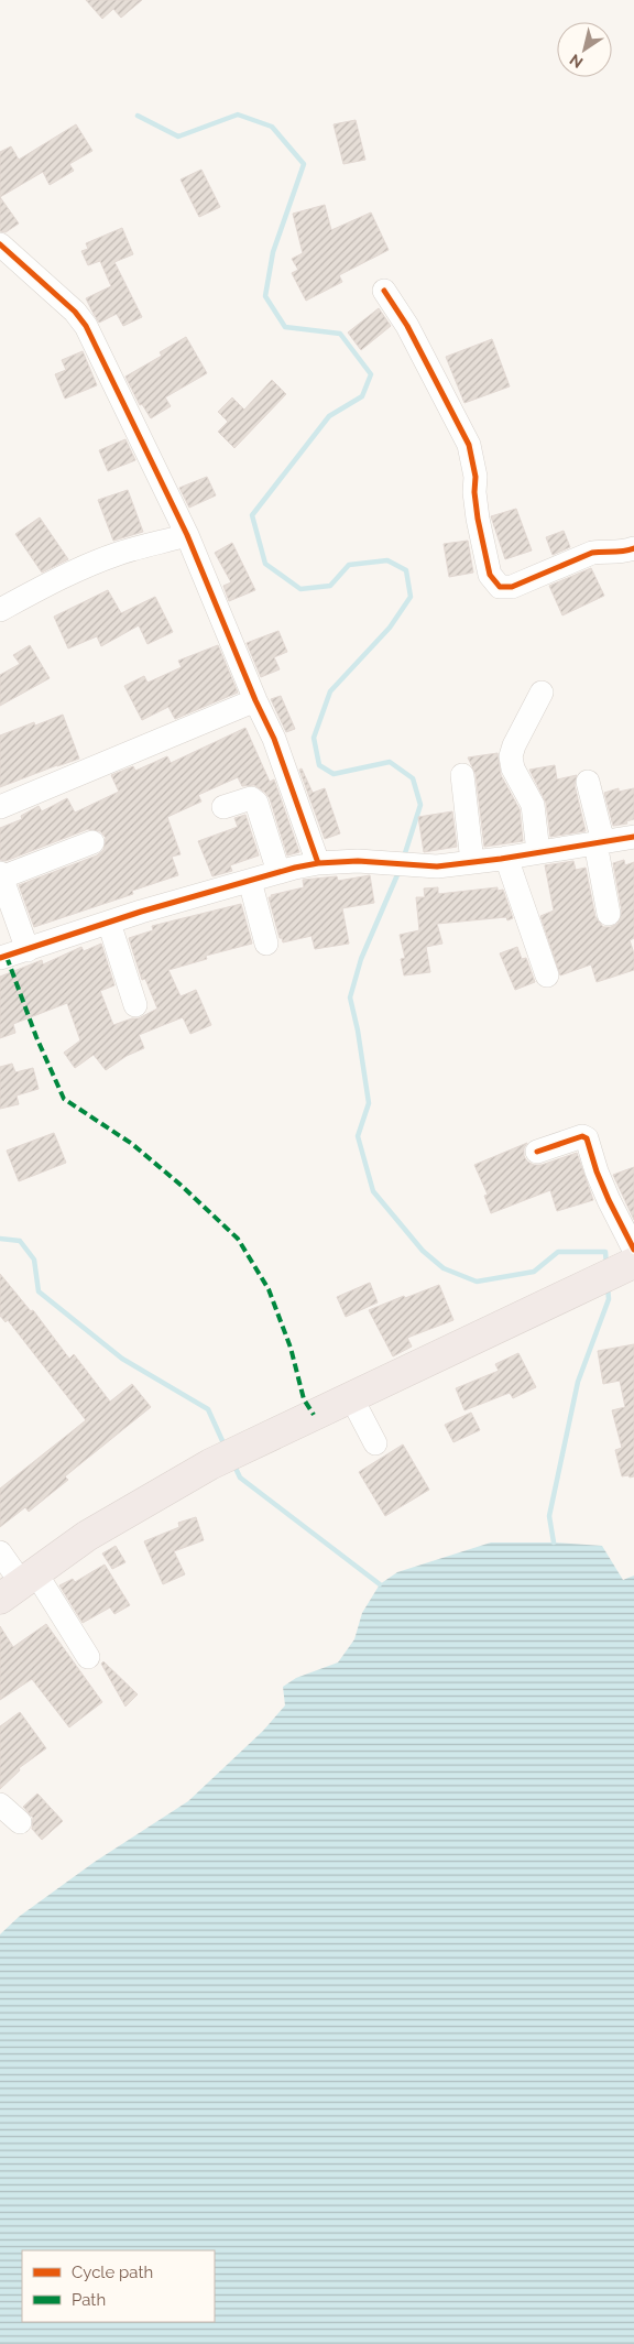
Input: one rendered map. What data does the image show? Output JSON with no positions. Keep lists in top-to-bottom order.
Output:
{
  "legend": ["Cycle path", "Path"],
  "north": "bottom left"
}
